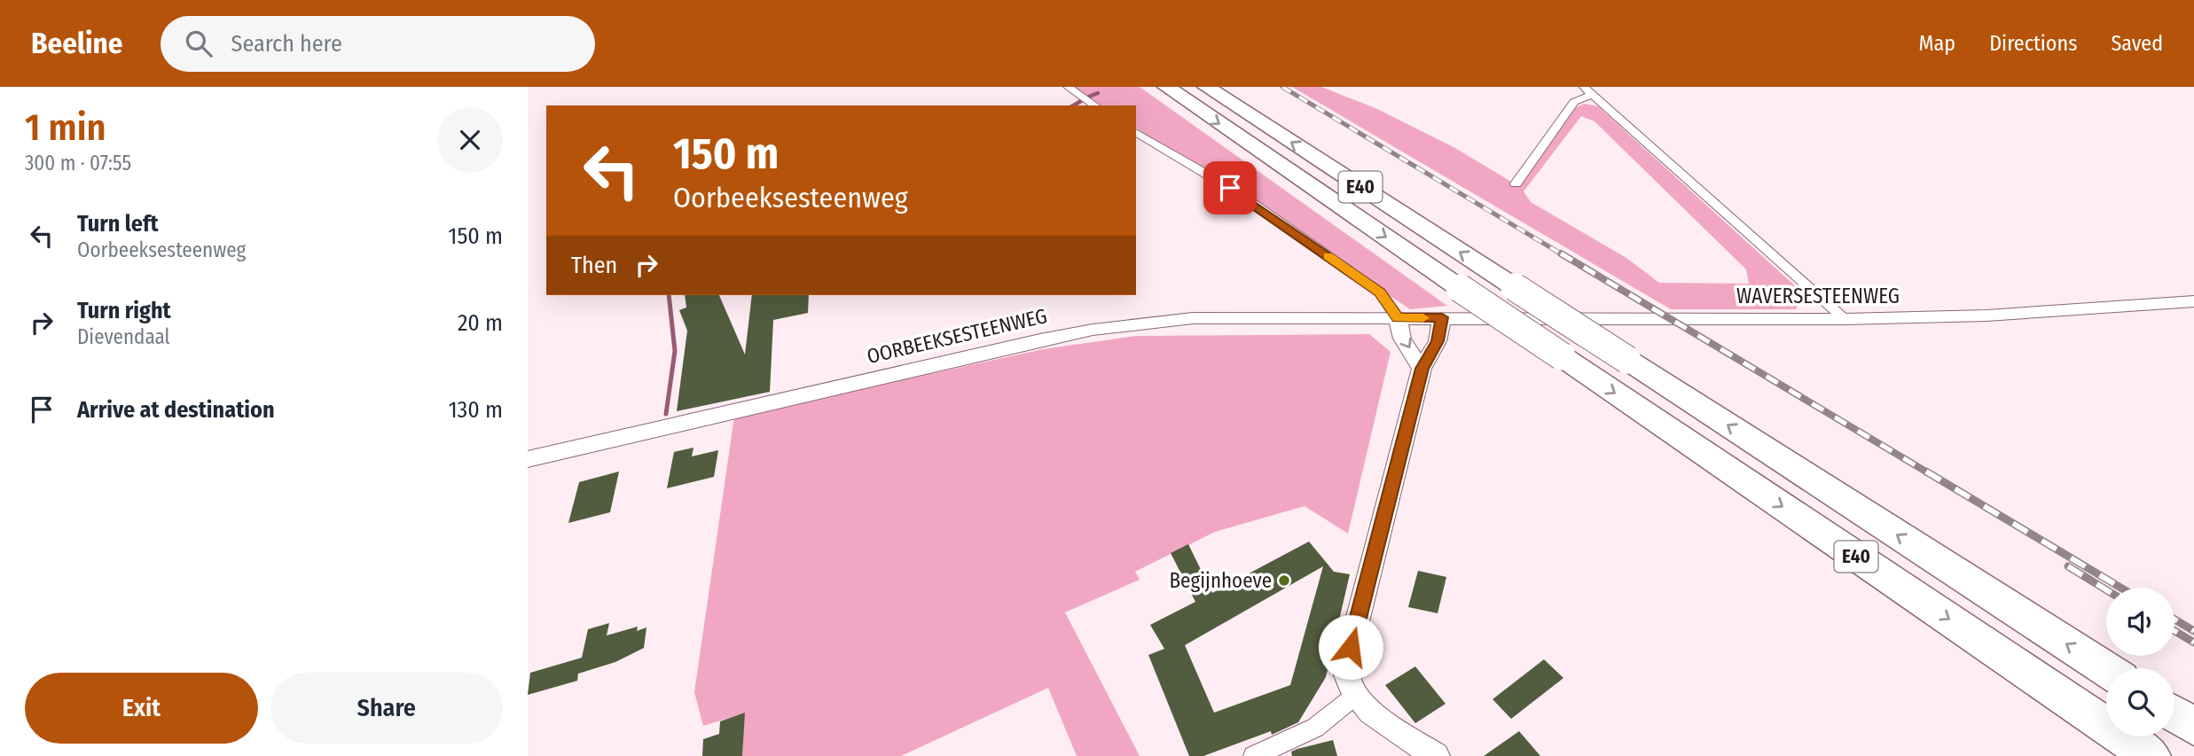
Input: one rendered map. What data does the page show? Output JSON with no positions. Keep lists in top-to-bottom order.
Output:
{
  "streets": {
    "highway": ["E40"],
    "street": ["WAVERSESTEENWEG", "OORBEEKSESTEENWEG"]
  },
  "crossings": [
    ["WAVERSESTEENWEG", "OORBEEKSESTEENWEG"]
  ],
  "places": ["Begijnhoeve"],
  "page": {
    "header": "Beeline",
    "search": "Search here",
    "nav": ["Map", "Directions", "Saved"],
    "heading": ["1 min", "300 m · 07:55"],
    "turn": ["150 m", "Oorbeeksesteenweg"],
    "list": [
      {
        "name": "Turn left",
        "note": "Oorbeeksesteenweg",
        "value": "150 m"
      },
      {
        "name": "Turn right",
        "note": "Dievendaal",
        "value": "20 m"
      },
      {
        "name": "Arrive at destination",
        "value": "130 m"
      }
    ],
    "then": "Then",
    "buttons": ["Exit", "Share"]
  }
}
